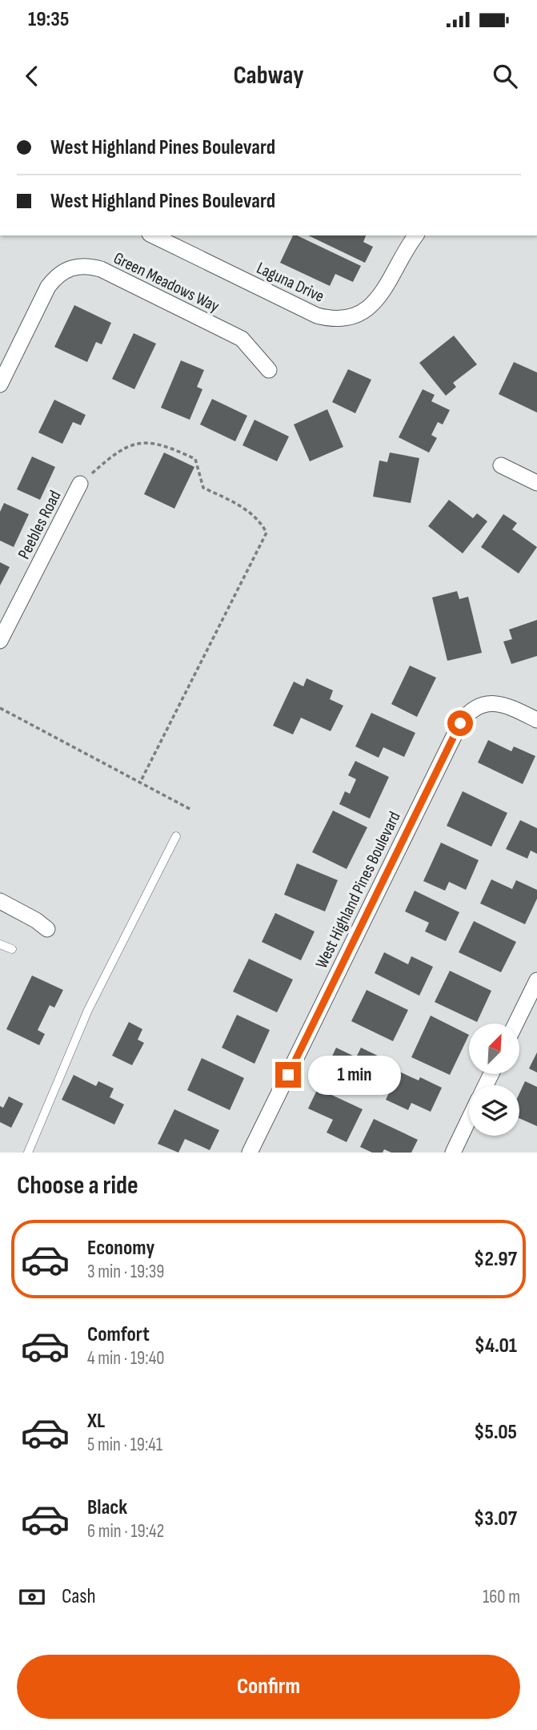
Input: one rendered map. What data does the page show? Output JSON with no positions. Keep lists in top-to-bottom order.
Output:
{
  "streets": {
    "street": [
      "Green Meadows Way",
      "Laguna Drive",
      "Peebles Road",
      "West Highland Pines Boulevard"
    ]
  },
  "north": "top right",
  "page": {
    "status": "19:35",
    "header": "Cabway",
    "banner": ["West Highland Pines Boulevard", "West Highland Pines Boulevard"],
    "bubble": "1 min",
    "heading": "Choose a ride",
    "list": [
      {
        "name": "Economy",
        "note": "3 min · 19:39",
        "value": "$2.97"
      },
      {
        "name": "Comfort",
        "note": "4 min · 19:40",
        "value": "$4.01"
      },
      {
        "name": "XL",
        "note": "5 min · 19:41",
        "value": "$5.05"
      },
      {
        "name": "Black",
        "note": "6 min · 19:42",
        "value": "$3.07"
      }
    ],
    "pay": ["Cash", "160 m"],
    "buttons": "Confirm"
  }
}
